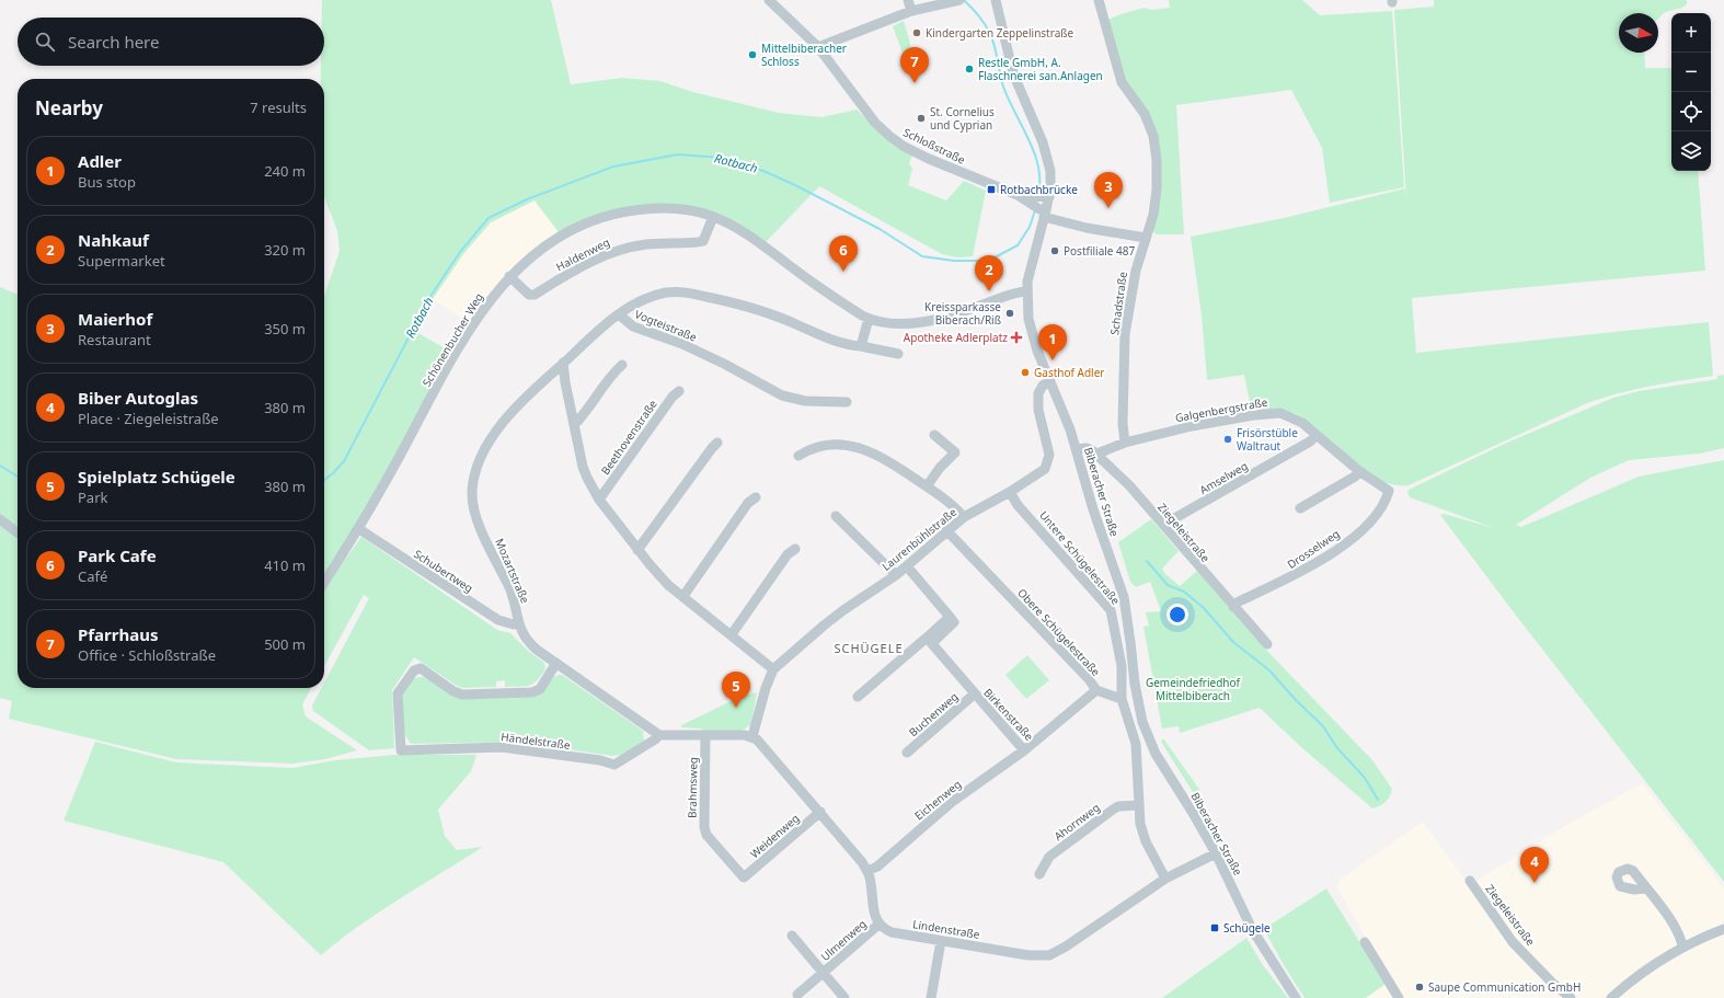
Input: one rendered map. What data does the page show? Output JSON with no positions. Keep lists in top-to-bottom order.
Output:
{
  "streets": {
    "street": [
      "Schloßstraße",
      "Haldenweg",
      "Schadstraße",
      "Vogteistraße",
      "Schönenbucher Weg",
      "Galgenbergstraße",
      "Beethovenstraße",
      "Amselweg",
      "Biberacher Straße",
      "Ziegeleistraße",
      "Laurenbühlstraße",
      "Drosselweg",
      "Untere Schügelestraße",
      "Schubertweg",
      "Mozartstraße",
      "Obere Schügelestraße",
      "Buchenweg",
      "Birkenstraße",
      "Händelstraße",
      "Brahmsweg",
      "Eichenweg",
      "Ahornweg",
      "Weidenweg",
      "Lindenstraße",
      "Ulmenweg"
    ]
  },
  "crossings": [
    ["Schloßstraße", "Schadstraße"],
    ["Schloßstraße", "Biberacher Straße"],
    ["Haldenweg", "Schönenbucher Weg"],
    ["Schadstraße", "Galgenbergstraße"],
    ["Vogteistraße", "Mozartstraße"],
    ["Schönenbucher Weg", "Biberacher Straße"],
    ["Schönenbucher Weg", "Schubertweg"],
    ["Galgenbergstraße", "Amselweg"],
    ["Galgenbergstraße", "Ziegeleistraße"],
    ["Galgenbergstraße", "Drosselweg"],
    ["Beethovenstraße", "Laurenbühlstraße"],
    ["Beethovenstraße", "Mozartstraße"],
    ["Amselweg", "Ziegeleistraße"],
    ["Biberacher Straße", "Laurenbühlstraße"],
    ["Biberacher Straße", "Lindenstraße"],
    ["Ziegeleistraße", "Drosselweg"],
    ["Laurenbühlstraße", "Untere Schügelestraße"],
    ["Laurenbühlstraße", "Obere Schügelestraße"],
    ["Untere Schügelestraße", "Obere Schügelestraße"],
    ["Schubertweg", "Mozartstraße"],
    ["Mozartstraße", "Händelstraße"],
    ["Obere Schügelestraße", "Birkenstraße"],
    ["Buchenweg", "Birkenstraße"],
    ["Birkenstraße", "Eichenweg"],
    ["Brahmsweg", "Weidenweg"],
    ["Lindenstraße", "Ulmenweg"]
  ],
  "districts": ["SCHÜGELE"],
  "water": ["Rotbach"],
  "parks": ["Gemeindefriedhof Mittelbiberach"],
  "places": {
    "other": [
      "Kindergarten Zeppelinstraße",
      "Mittelbiberacher Schloss",
      "Restle GmbH, A. Flaschnerei san.Anlagen",
      "St. Cornelius und Cyprian",
      "Postfiliale 487",
      "Kreissparkasse Biberach/Riß",
      "Gasthof Adler",
      "Frisörstüble Waltraut",
      "Saupe Communication GmbH"
    ],
    "transit": ["Rotbachbrücke", "Schügele"],
    "health": ["Apotheke Adlerplatz"]
  },
  "north": "right",
  "page": {
    "map_buttons": ["+", "−"],
    "search": "Search here",
    "pins": [
      "7",
      "3",
      "6",
      "2",
      "1",
      "5",
      "4"
    ],
    "heading": ["Nearby", "7 results"],
    "list": [
      {
        "mark": "1",
        "name": "Adler",
        "note": "Bus stop",
        "value": "240 m"
      },
      {
        "mark": "2",
        "name": "Nahkauf",
        "note": "Supermarket",
        "value": "320 m"
      },
      {
        "mark": "3",
        "name": "Maierhof",
        "note": "Restaurant",
        "value": "350 m"
      },
      {
        "mark": "4",
        "name": "Biber Autoglas",
        "note": "Place · Ziegeleistraße",
        "value": "380 m"
      },
      {
        "mark": "5",
        "name": "Spielplatz Schügele",
        "note": "Park",
        "value": "380 m"
      },
      {
        "mark": "6",
        "name": "Park Cafe",
        "note": "Café",
        "value": "410 m"
      },
      {
        "mark": "7",
        "name": "Pfarrhaus",
        "note": "Office · Schloßstraße",
        "value": "500 m"
      }
    ]
  }
}
